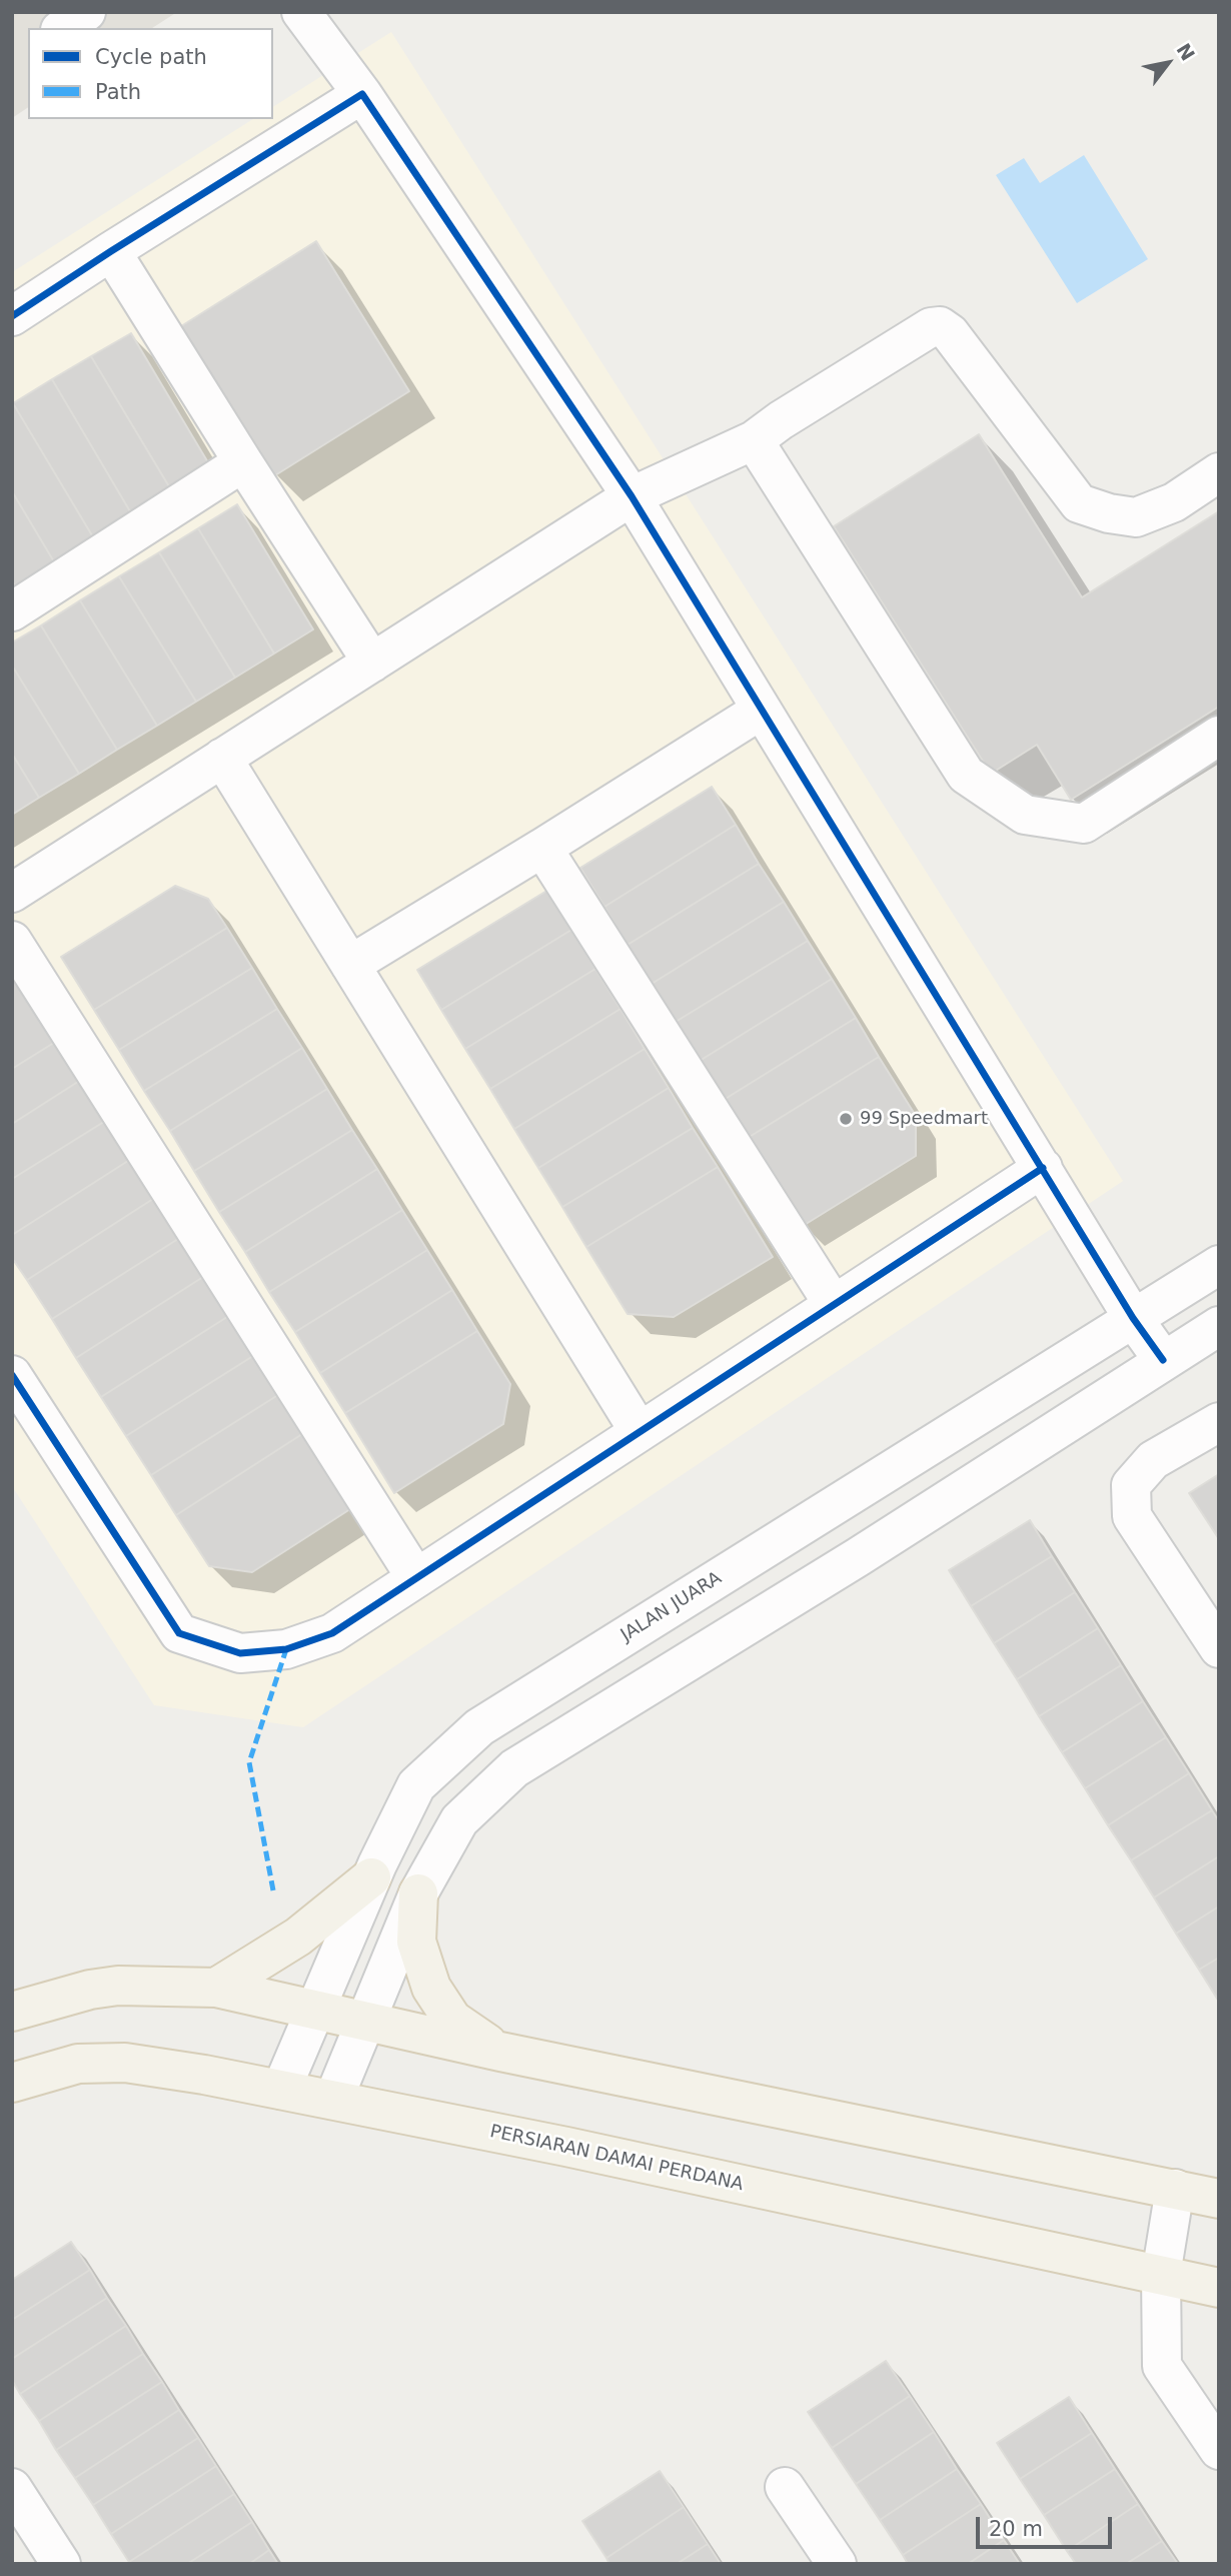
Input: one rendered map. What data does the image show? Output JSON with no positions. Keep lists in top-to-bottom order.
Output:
{
  "streets": {
    "main road": ["PERSIARAN DAMAI PERDANA"],
    "street": ["JALAN JUARA"]
  },
  "crossings": [
    ["JALAN JUARA", "PERSIARAN DAMAI PERDANA"]
  ],
  "places": ["99 Speedmart"],
  "legend": ["Cycle path", "Path"],
  "scale_bar": "20 m",
  "north": "top right"
}
